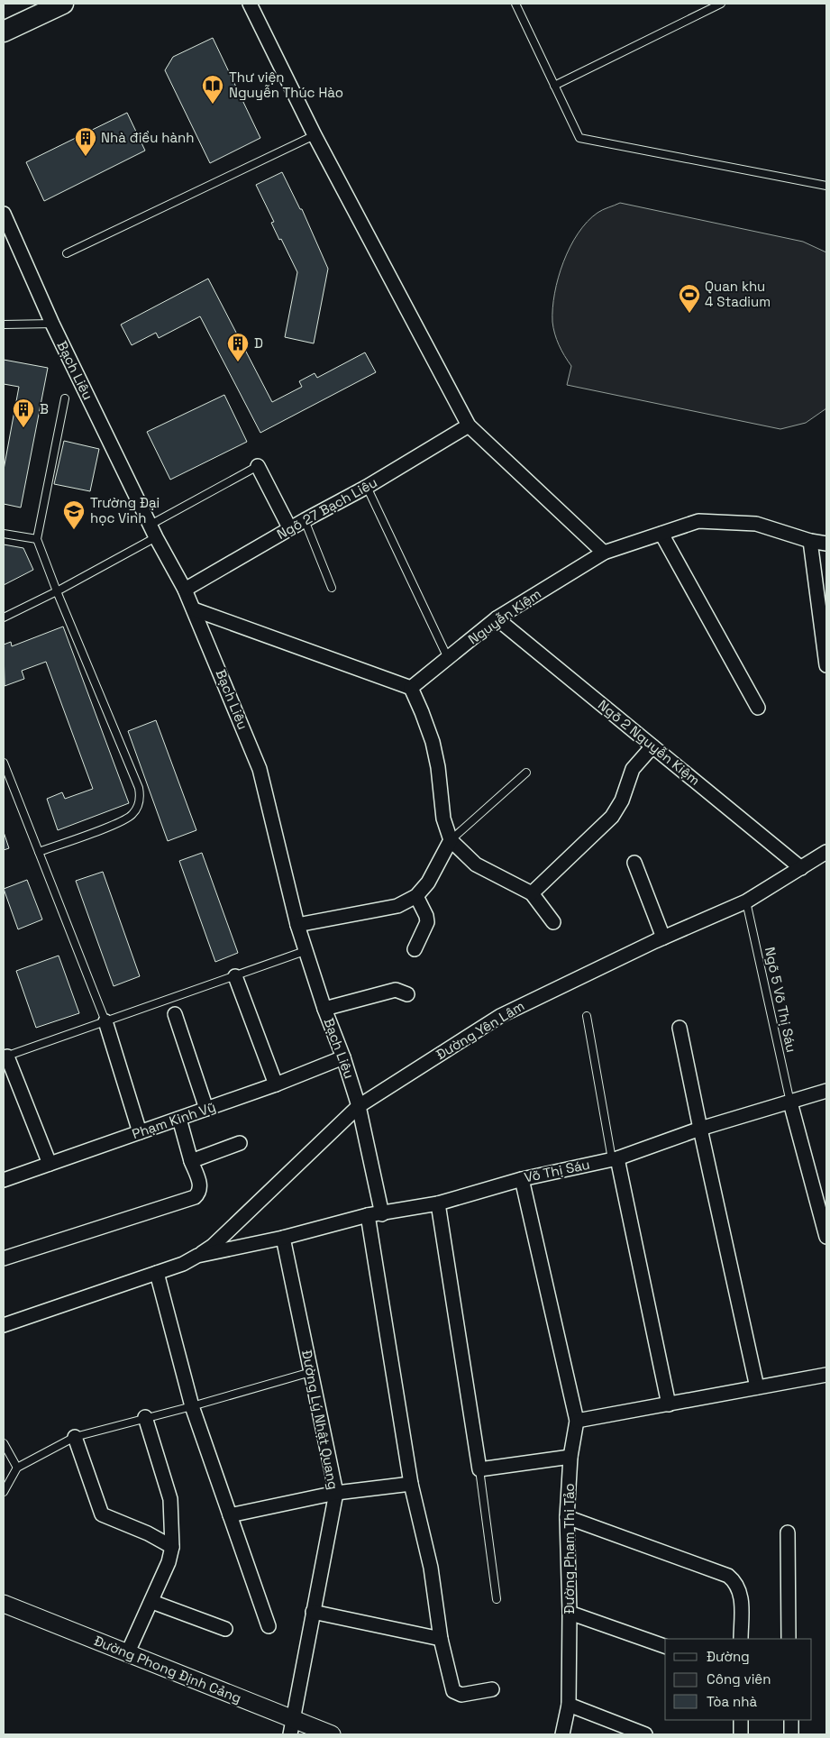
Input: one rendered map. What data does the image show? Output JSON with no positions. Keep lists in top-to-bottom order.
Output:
{
  "streets": {
    "street": [
      "Bạch Liêu",
      "Ngõ 27 Bạch Liêu",
      "Nguyễn Kiệm",
      "Ngõ 2 Nguyễn Kiệm",
      "Đường Yên Lâm",
      "Phạm Kinh Vỹ",
      "Võ Thị Sáu",
      "Đường Lý Nhật Quang",
      "Đường Pham Thi Tảo",
      "Đường Phong Định Cảng"
    ],
    "lane": ["Ngõ 5 Võ Thị Sáu"]
  },
  "crossings": [
    ["Bạch Liêu", "Ngõ 27 Bạch Liêu"],
    ["Bạch Liêu", "Đường Yên Lâm"],
    ["Bạch Liêu", "Phạm Kinh Vỹ"],
    ["Bạch Liêu", "Võ Thị Sáu"],
    ["Nguyễn Kiệm", "Ngõ 2 Nguyễn Kiệm"],
    ["Ngõ 2 Nguyễn Kiệm", "Đường Yên Lâm"],
    ["Ngõ 5 Võ Thị Sáu", "Đường Yên Lâm"],
    ["Ngõ 5 Võ Thị Sáu", "Võ Thị Sáu"],
    ["Đường Yên Lâm", "Võ Thị Sáu"],
    ["Võ Thị Sáu", "Đường Lý Nhật Quang"],
    ["Võ Thị Sáu", "Đường Pham Thi Tảo"],
    ["Đường Lý Nhật Quang", "Đường Phong Định Cảng"]
  ],
  "places": {
    "library": ["Thư viện Nguyễn Thúc Hào"],
    "building": ["Nhà điều hành", "D", "B"],
    "sports": ["Quan khu 4 Stadium"],
    "school or university": ["Trường Đại học Vinh"]
  },
  "legend": ["Đường", "Công viên", "Tòa nhà"]
}
